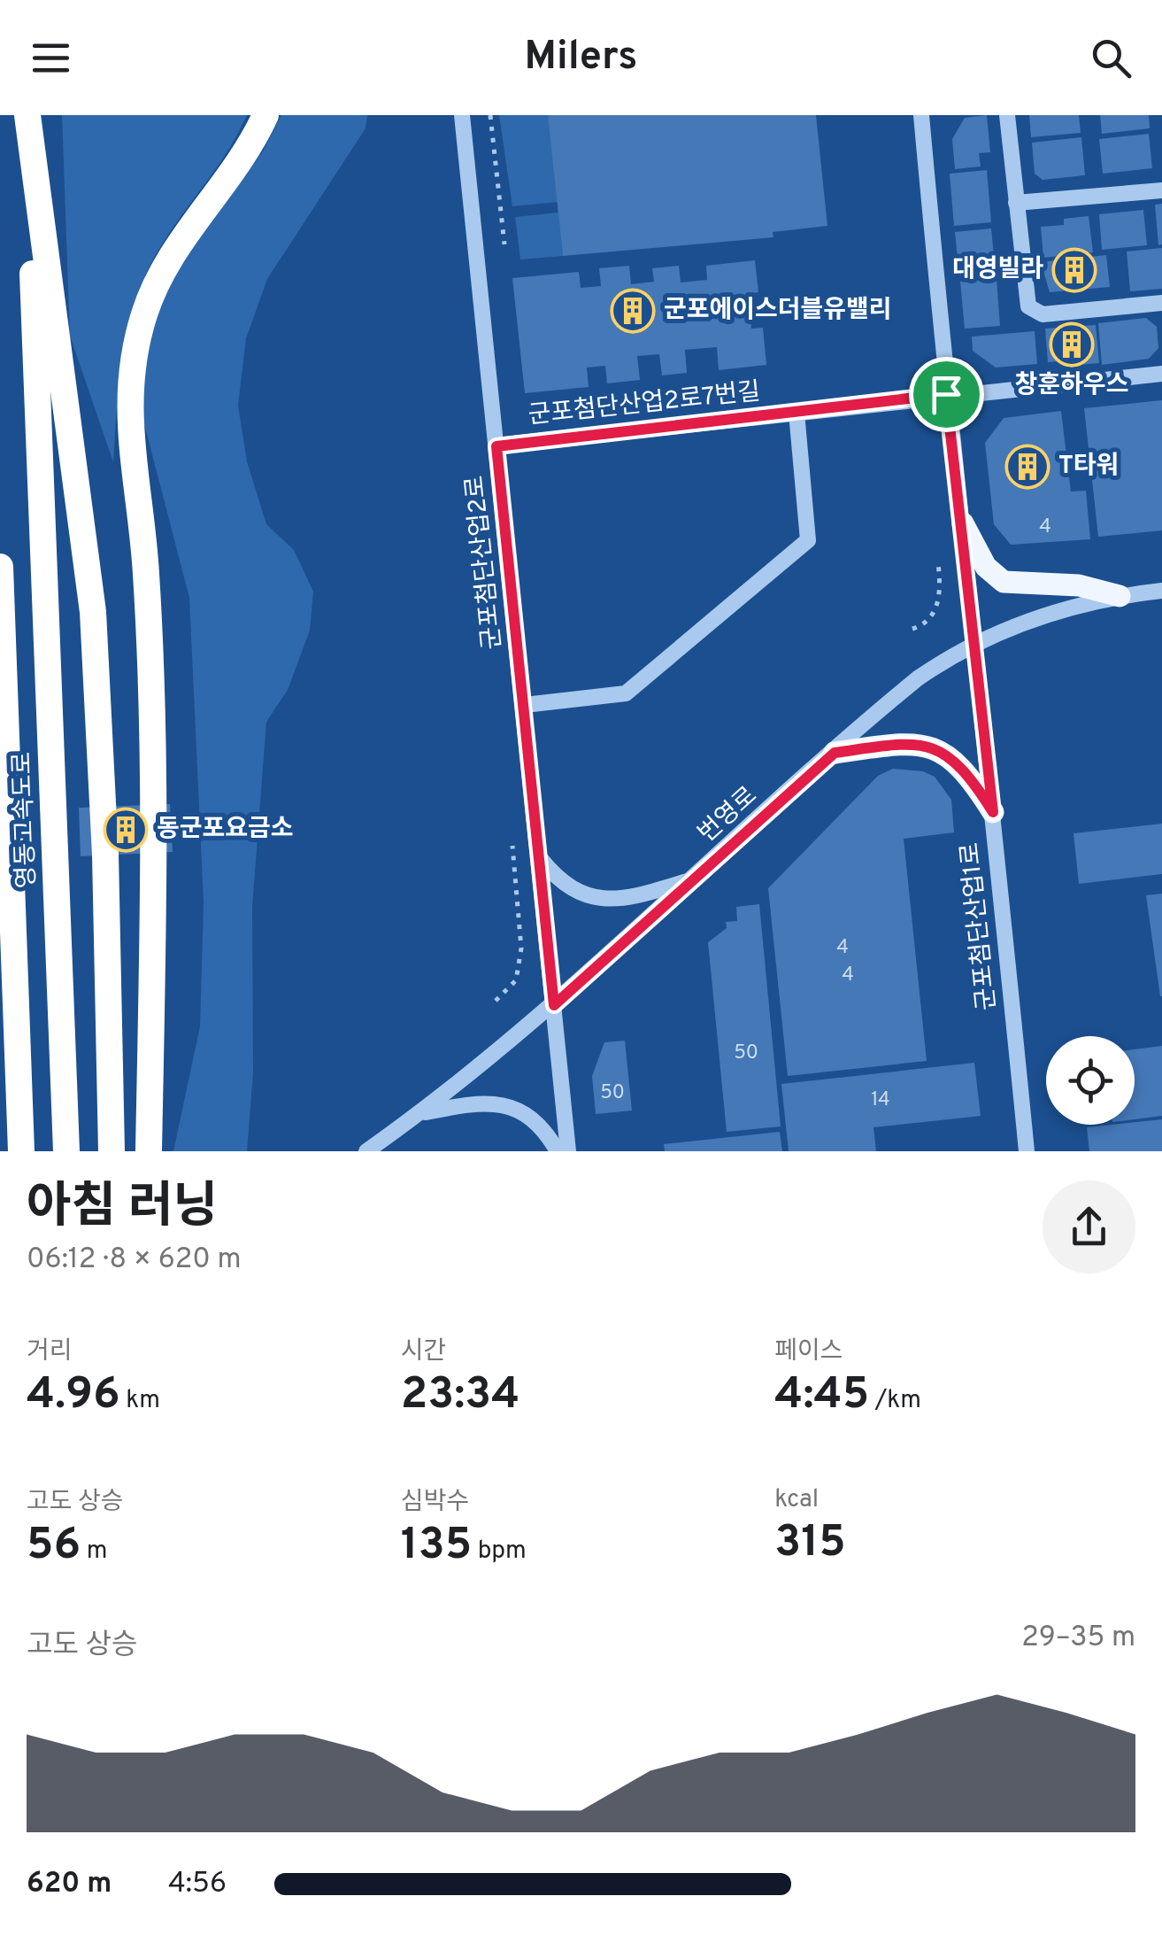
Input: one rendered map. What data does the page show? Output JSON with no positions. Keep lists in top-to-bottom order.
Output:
{
  "streets": {
    "highway": ["영동고속도로"],
    "street": [
      "군포첨단산업2로7번길",
      "군포첨단산업2로",
      "번영로",
      "군포첨단산업1로"
    ]
  },
  "crossings": [
    ["군포첨단산업2로7번길", "군포첨단산업2로"],
    ["군포첨단산업2로", "번영로"],
    ["번영로", "군포첨단산업1로"]
  ],
  "places": {
    "building": [
      "대영빌라",
      "군포에이스더블유밸리",
      "창훈하우스",
      "T타워",
      "동군포요금소"
    ]
  },
  "house_numbers": [
    "4",
    "4",
    "4",
    "50",
    "50",
    "14"
  ],
  "page": {
    "header": "Milers",
    "heading": ["아침 러닝", "06:12 · 8 × 620 m"],
    "stats": [
      ["거리", "4.96 km"],
      ["시간", "23:34"],
      ["페이스", "4:45 /km"],
      ["고도 상승", "56 m"],
      ["심박수", "135 bpm"],
      ["kcal", "315"]
    ],
    "chart": ["고도 상승", "29–35 m"],
    "list": [
      {
        "name": "620 m",
        "note": "4:56"
      }
    ]
  }
}
